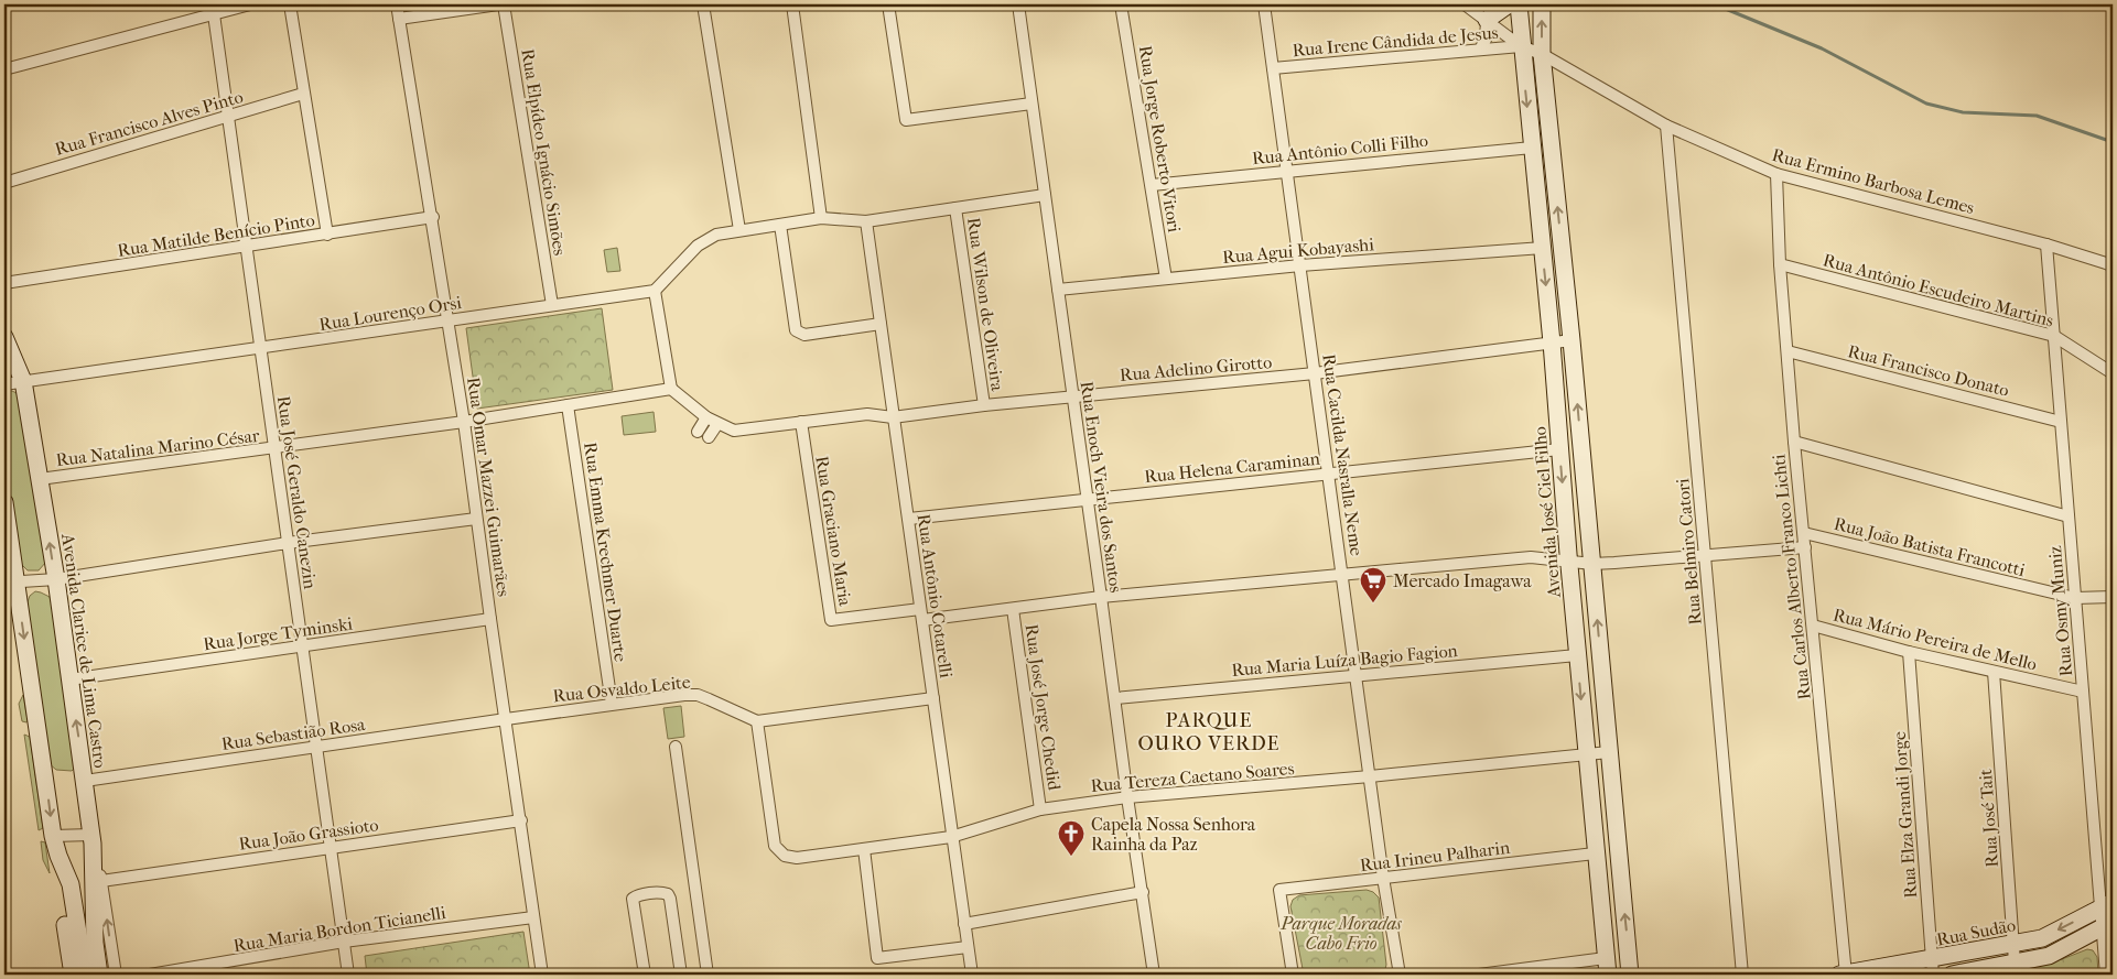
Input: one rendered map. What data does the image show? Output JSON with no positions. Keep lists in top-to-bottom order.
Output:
{
  "streets": {
    "street": [
      "Rua Irene Cândida de Jesus",
      "Rua Francisco Alves Pinto",
      "Rua Jorge Roberto Vitori",
      "Rua Antônio Colli Filho",
      "Rua Elpídeo Ignácio Simões",
      "Rua Ermino Barbosa Lemes",
      "Rua Matilde Benício Pinto",
      "Rua Agui Kobayashi",
      "Rua Antônio Escudeiro Martins",
      "Rua Wilson de Oliveira",
      "Rua Lourenço Orsi",
      "Rua Adelino Girotto",
      "Rua Francisco Donato",
      "Rua Natalina Marino César",
      "Rua Cacilda Nasralla Neme",
      "Rua Helena Caraminan",
      "Rua Omar Mazzei Guimarães",
      "Rua Enoch Vieira dos Santos",
      "Rua José Geraldo Canezin",
      "Avenida José Ciel Filho",
      "Rua Graciano Maria",
      "Rua João Batista Francotti",
      "Rua Emma Krechmer Duarte",
      "Rua Belmiro Catori",
      "Rua Carlos Alberto Franco Lichti",
      "Rua Antônio Cotarelli",
      "Rua Osmy Muniz",
      "Rua Jorge Tyminski",
      "Rua Mário Pereira de Mello",
      "Avenida Clarice de Lima Castro",
      "Rua Maria Luíza Bagio Fagion",
      "Rua Osvaldo Leite",
      "Rua José Jorge Chedid",
      "Rua Sebastião Rosa",
      "Rua Tereza Caetano Soares",
      "Rua Elza Grandi Jorge",
      "Rua José Tait",
      "Rua João Grassioto",
      "Rua Irineu Palharin",
      "Rua Maria Bordon Ticianelli",
      "Rua Sudão"
    ]
  },
  "crossings": [
    ["Rua Irene Cândida de Jesus", "Rua Ermino Barbosa Lemes"],
    ["Rua Irene Cândida de Jesus", "Rua Cacilda Nasralla Neme"],
    ["Rua Irene Cândida de Jesus", "Avenida José Ciel Filho"],
    ["Rua Francisco Alves Pinto", "Rua José Geraldo Canezin"],
    ["Rua Jorge Roberto Vitori", "Rua Antônio Colli Filho"],
    ["Rua Jorge Roberto Vitori", "Rua Agui Kobayashi"],
    ["Rua Antônio Colli Filho", "Rua Cacilda Nasralla Neme"],
    ["Rua Antônio Colli Filho", "Avenida José Ciel Filho"],
    ["Rua Elpídeo Ignácio Simões", "Rua Lourenço Orsi"],
    ["Rua Ermino Barbosa Lemes", "Avenida José Ciel Filho"],
    ["Rua Ermino Barbosa Lemes", "Rua Belmiro Catori"],
    ["Rua Ermino Barbosa Lemes", "Rua Carlos Alberto Franco Lichti"],
    ["Rua Ermino Barbosa Lemes", "Rua Osmy Muniz"],
    ["Rua Matilde Benício Pinto", "Rua Omar Mazzei Guimarães"],
    ["Rua Matilde Benício Pinto", "Rua José Geraldo Canezin"],
    ["Rua Agui Kobayashi", "Rua Cacilda Nasralla Neme"],
    ["Rua Agui Kobayashi", "Rua Enoch Vieira dos Santos"],
    ["Rua Agui Kobayashi", "Avenida José Ciel Filho"],
    ["Rua Antônio Escudeiro Martins", "Rua Carlos Alberto Franco Lichti"],
    ["Rua Antônio Escudeiro Martins", "Rua Osmy Muniz"],
    ["Rua Wilson de Oliveira", "Rua Adelino Girotto"],
    ["Rua Lourenço Orsi", "Rua Omar Mazzei Guimarães"],
    ["Rua Lourenço Orsi", "Rua José Geraldo Canezin"],
    ["Rua Lourenço Orsi", "Avenida Clarice de Lima Castro"],
    ["Rua Adelino Girotto", "Rua Natalina Marino César"],
    ["Rua Adelino Girotto", "Rua Cacilda Nasralla Neme"],
    ["Rua Adelino Girotto", "Rua Enoch Vieira dos Santos"],
    ["Rua Adelino Girotto", "Avenida José Ciel Filho"],
    ["Rua Adelino Girotto", "Rua Graciano Maria"],
    ["Rua Adelino Girotto", "Rua Antônio Cotarelli"],
    ["Rua Francisco Donato", "Rua Carlos Alberto Franco Lichti"],
    ["Rua Francisco Donato", "Rua Osmy Muniz"],
    ["Rua Natalina Marino César", "Rua Omar Mazzei Guimarães"],
    ["Rua Natalina Marino César", "Rua José Geraldo Canezin"],
    ["Rua Natalina Marino César", "Rua Emma Krechmer Duarte"],
    ["Rua Natalina Marino César", "Avenida Clarice de Lima Castro"],
    ["Rua Cacilda Nasralla Neme", "Rua Helena Caraminan"],
    ["Rua Cacilda Nasralla Neme", "Rua Maria Luíza Bagio Fagion"],
    ["Rua Cacilda Nasralla Neme", "Rua Tereza Caetano Soares"],
    ["Rua Cacilda Nasralla Neme", "Rua Irineu Palharin"],
    ["Rua Helena Caraminan", "Rua Enoch Vieira dos Santos"],
    ["Rua Helena Caraminan", "Avenida José Ciel Filho"],
    ["Rua Helena Caraminan", "Rua Antônio Cotarelli"],
    ["Rua Omar Mazzei Guimarães", "Rua Jorge Tyminski"],
    ["Rua Omar Mazzei Guimarães", "Rua Osvaldo Leite"],
    ["Rua Omar Mazzei Guimarães", "Rua Sebastião Rosa"],
    ["Rua Omar Mazzei Guimarães", "Rua João Grassioto"],
    ["Rua Omar Mazzei Guimarães", "Rua Maria Bordon Ticianelli"],
    ["Rua Enoch Vieira dos Santos", "Rua Maria Luíza Bagio Fagion"],
    ["Rua Enoch Vieira dos Santos", "Rua Tereza Caetano Soares"],
    ["Rua José Geraldo Canezin", "Rua Jorge Tyminski"],
    ["Rua José Geraldo Canezin", "Rua Sebastião Rosa"],
    ["Rua José Geraldo Canezin", "Rua João Grassioto"],
    ["Rua José Geraldo Canezin", "Rua Maria Bordon Ticianelli"],
    ["Avenida José Ciel Filho", "Rua Maria Luíza Bagio Fagion"],
    ["Avenida José Ciel Filho", "Rua Tereza Caetano Soares"],
    ["Avenida José Ciel Filho", "Rua Irineu Palharin"],
    ["Rua Graciano Maria", "Rua Antônio Cotarelli"],
    ["Rua João Batista Francotti", "Rua Carlos Alberto Franco Lichti"],
    ["Rua João Batista Francotti", "Rua Osmy Muniz"],
    ["Rua Emma Krechmer Duarte", "Rua Osvaldo Leite"],
    ["Rua Carlos Alberto Franco Lichti", "Rua Mário Pereira de Mello"],
    ["Rua Carlos Alberto Franco Lichti", "Rua Sudão"],
    ["Rua Antônio Cotarelli", "Rua Tereza Caetano Soares"],
    ["Rua Osmy Muniz", "Rua Mário Pereira de Mello"],
    ["Rua Osmy Muniz", "Rua Sudão"],
    ["Rua Jorge Tyminski", "Avenida Clarice de Lima Castro"],
    ["Rua Mário Pereira de Mello", "Rua Elza Grandi Jorge"],
    ["Rua Mário Pereira de Mello", "Rua José Tait"],
    ["Avenida Clarice de Lima Castro", "Rua Sebastião Rosa"],
    ["Rua Osvaldo Leite", "Rua Sebastião Rosa"],
    ["Rua Osvaldo Leite", "Rua Tereza Caetano Soares"],
    ["Rua José Jorge Chedid", "Rua Tereza Caetano Soares"],
    ["Rua Elza Grandi Jorge", "Rua Sudão"],
    ["Rua José Tait", "Rua Sudão"]
  ],
  "districts": ["PARQUE OURO VERDE"],
  "parks": ["Parque Moradas Cabo Frio"],
  "places": {
    "supermarket": ["Mercado Imagawa"],
    "church": ["Capela Nossa Senhora Rainha da Paz"]
  }
}
